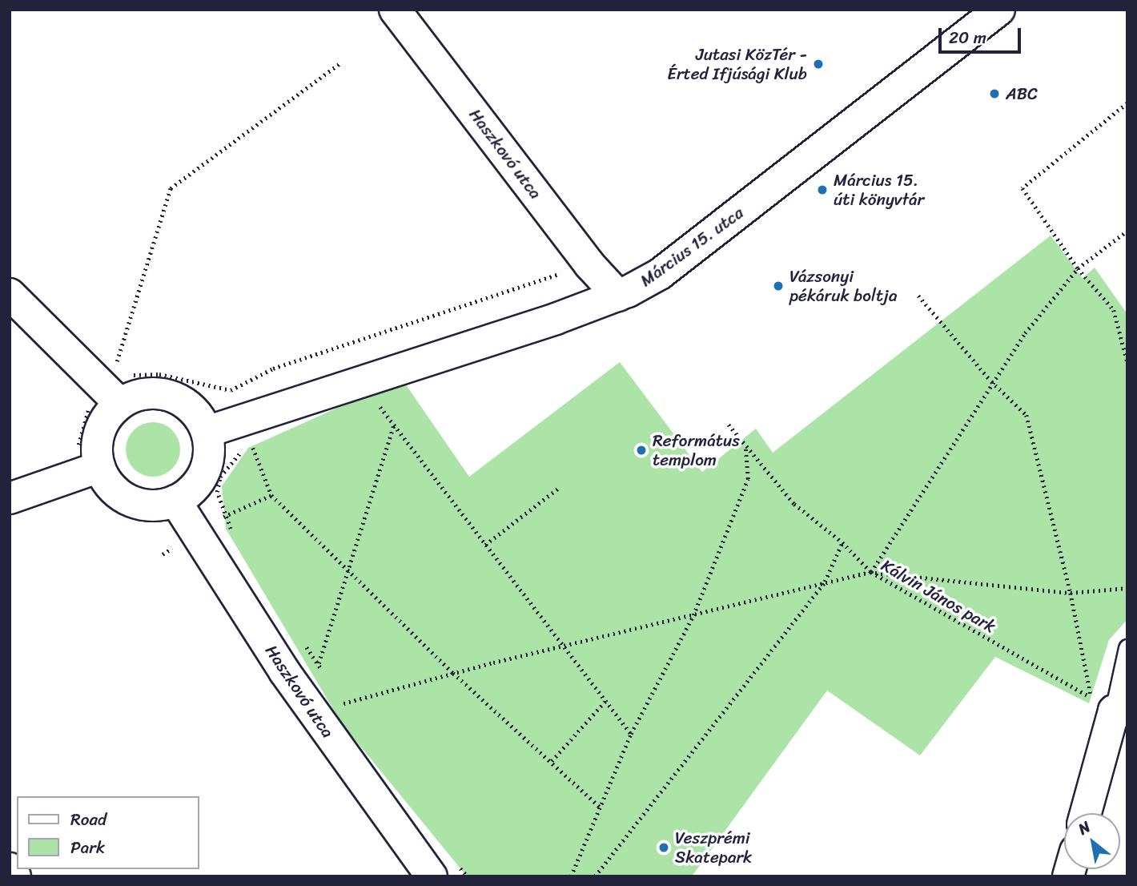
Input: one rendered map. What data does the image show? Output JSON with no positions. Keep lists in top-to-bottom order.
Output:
{
  "streets": {
    "street": ["Haszkovó utca", "Március 15. utca"],
    "path": ["Kálvin János park"]
  },
  "crossings": [
    ["Haszkovó utca", "Március 15. utca"]
  ],
  "places": [
    "Jutasi KözTér - Érted Ifjúsági Klub",
    "ABC",
    "Március 15. úti könyvtár",
    "Vázsonyi pékáruk boltja",
    "Református templom",
    "Veszprémi Skatepark"
  ],
  "legend": ["Road", "Park"],
  "scale_bar": "20 m",
  "north": "top left"
}
